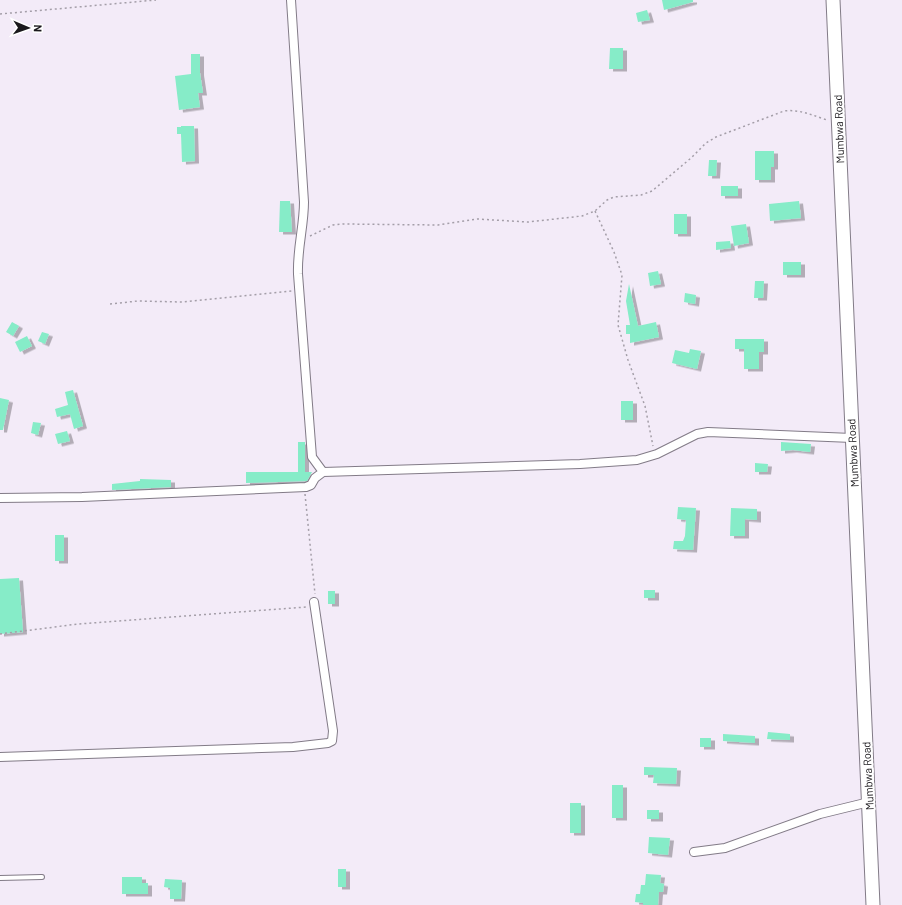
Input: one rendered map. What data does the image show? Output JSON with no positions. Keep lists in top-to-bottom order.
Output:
{
  "streets": {
    "main road": ["Mumbwa Road"]
  },
  "north": "right"
}
